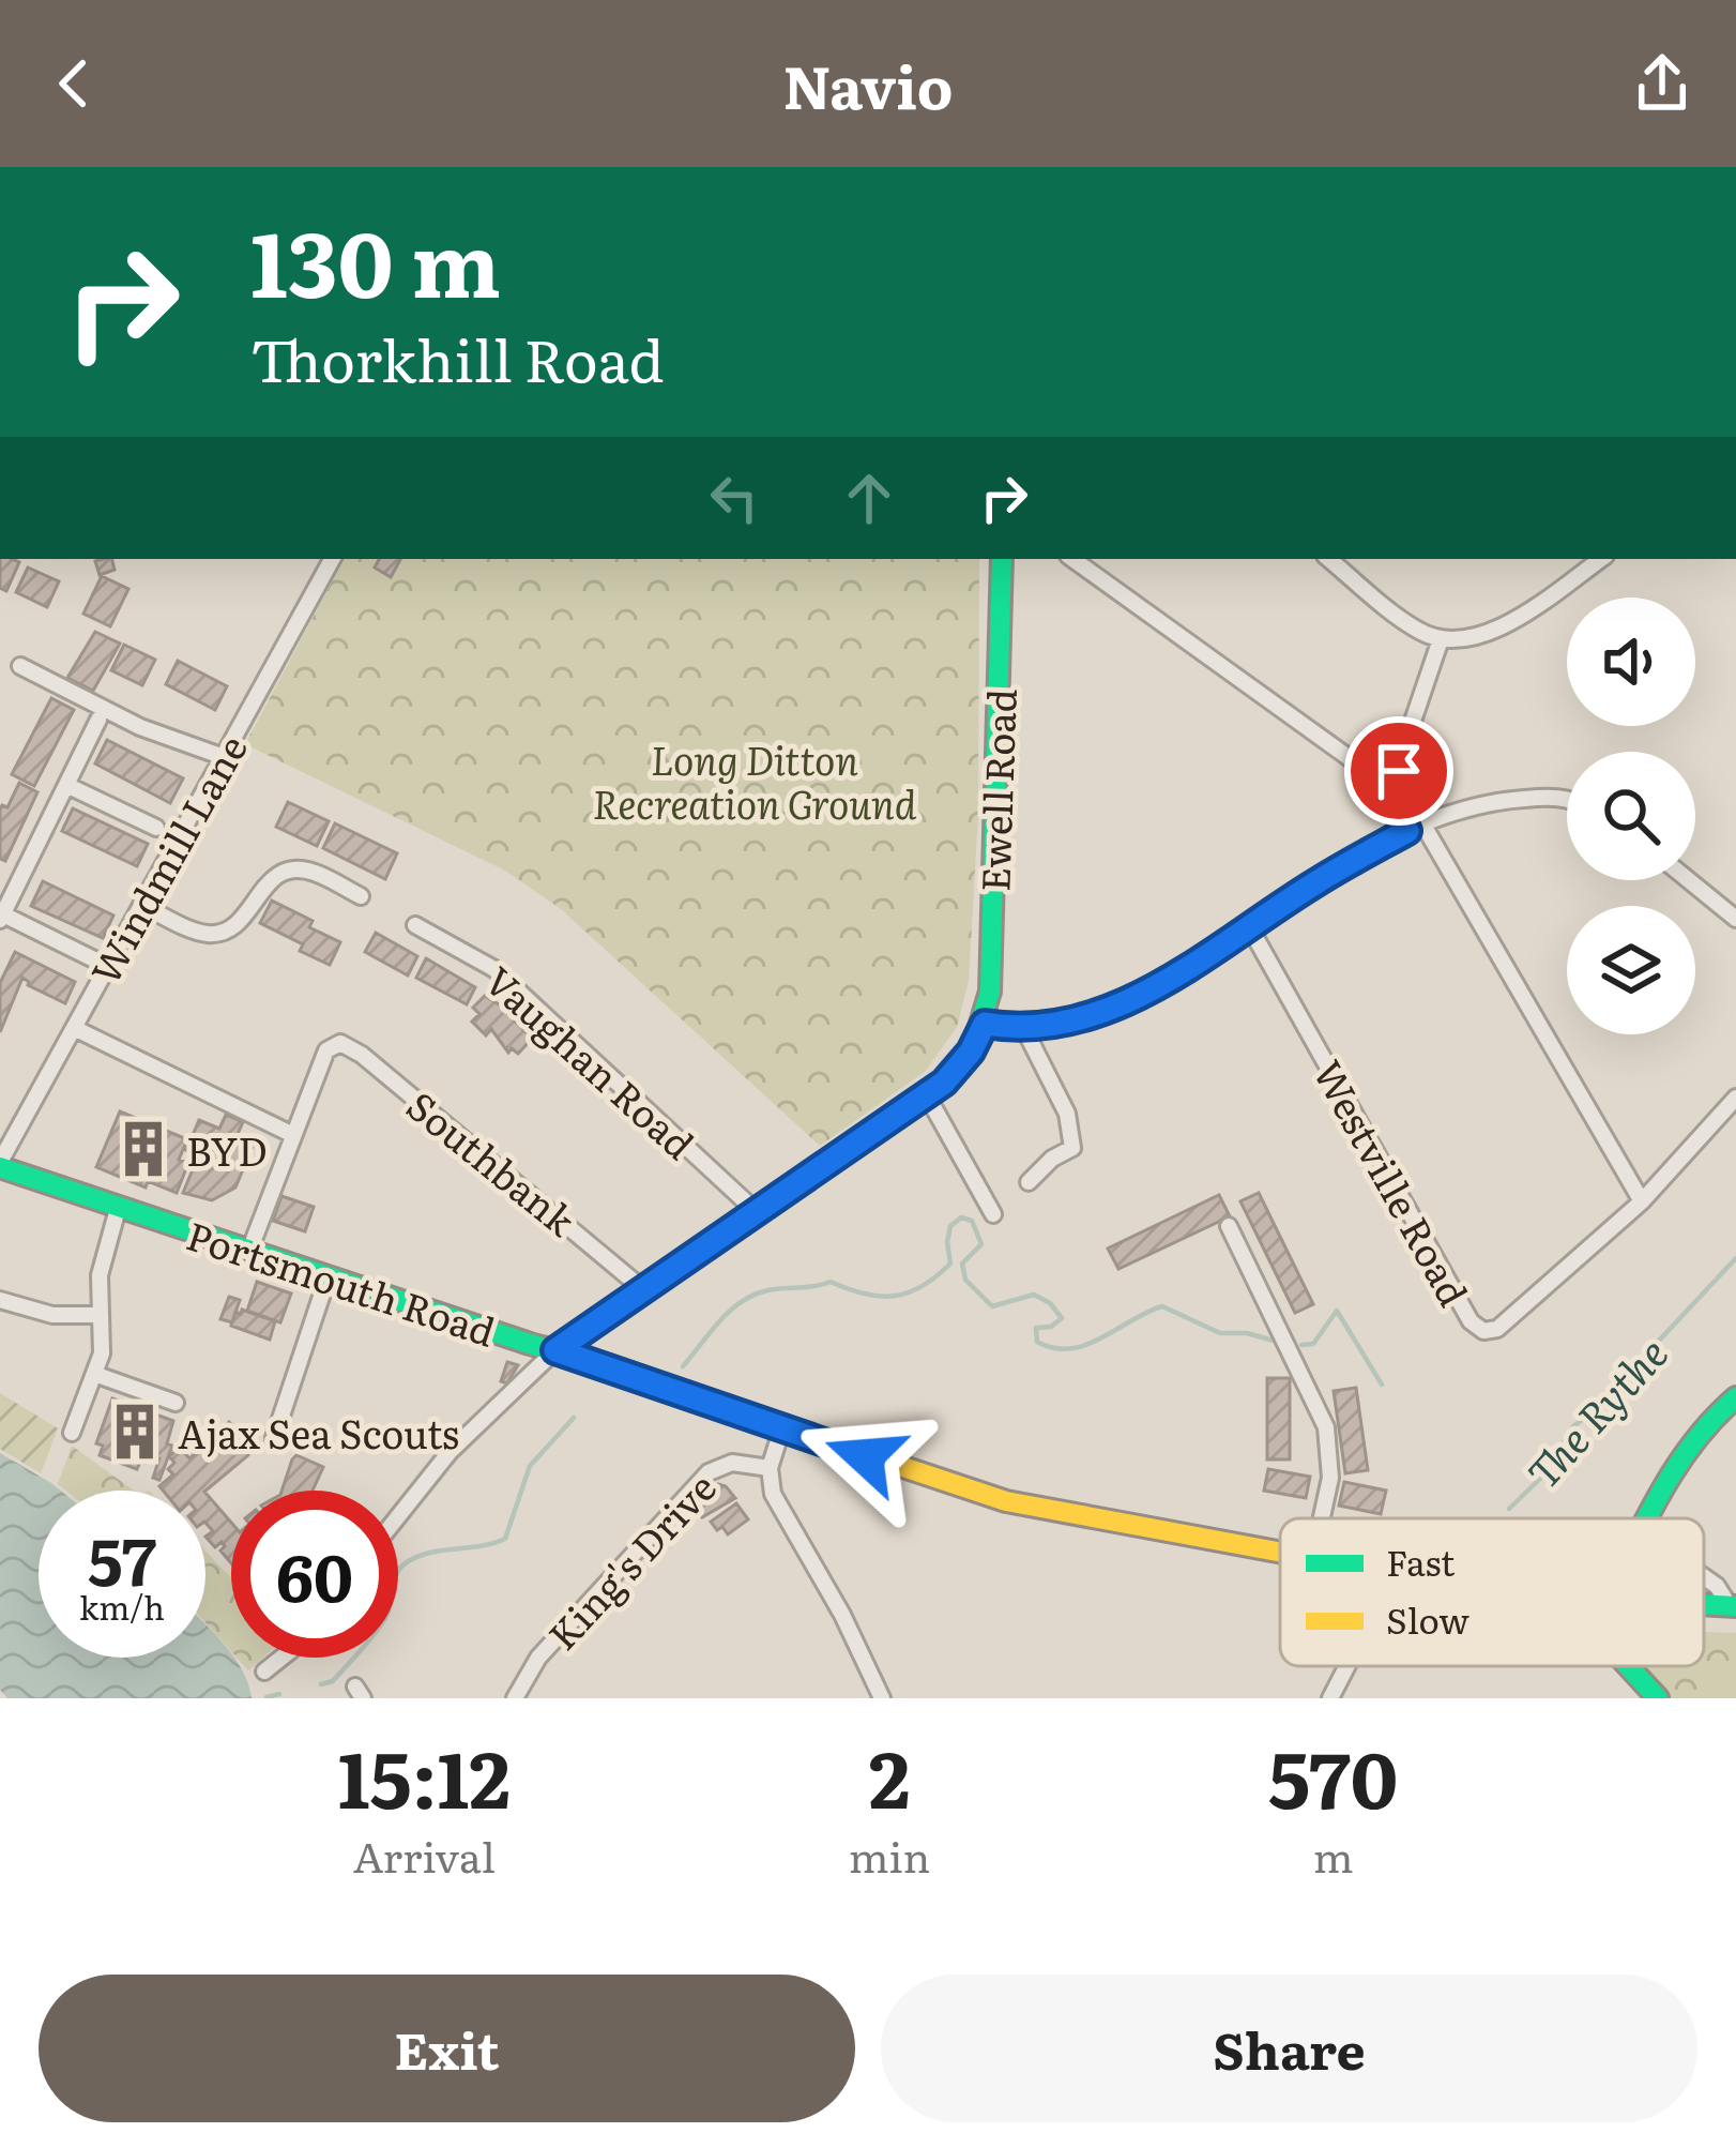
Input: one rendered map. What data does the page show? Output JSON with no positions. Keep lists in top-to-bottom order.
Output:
{
  "streets": {
    "main road": ["Ewell Road", "Portsmouth Road"],
    "street": [
      "Windmill Lane",
      "Vaughan Road",
      "Southbank",
      "Westville Road",
      "King's Drive"
    ]
  },
  "crossings": [
    ["Windmill Lane", "Portsmouth Road"]
  ],
  "water": ["The Rythe"],
  "parks": ["Long Ditton Recreation Ground"],
  "places": {
    "building": ["BYD", "Ajax Sea Scouts"]
  },
  "legend": ["Fast", "Slow"],
  "page": {
    "header": "Navio",
    "turn": ["130 m", "Thorkhill Road"],
    "speed": "57 km/h",
    "limit": "60",
    "eta": [
      "15:12",
      "Arrival",
      "2",
      "min",
      "570",
      "m"
    ],
    "buttons": ["Exit", "Share"]
  }
}
